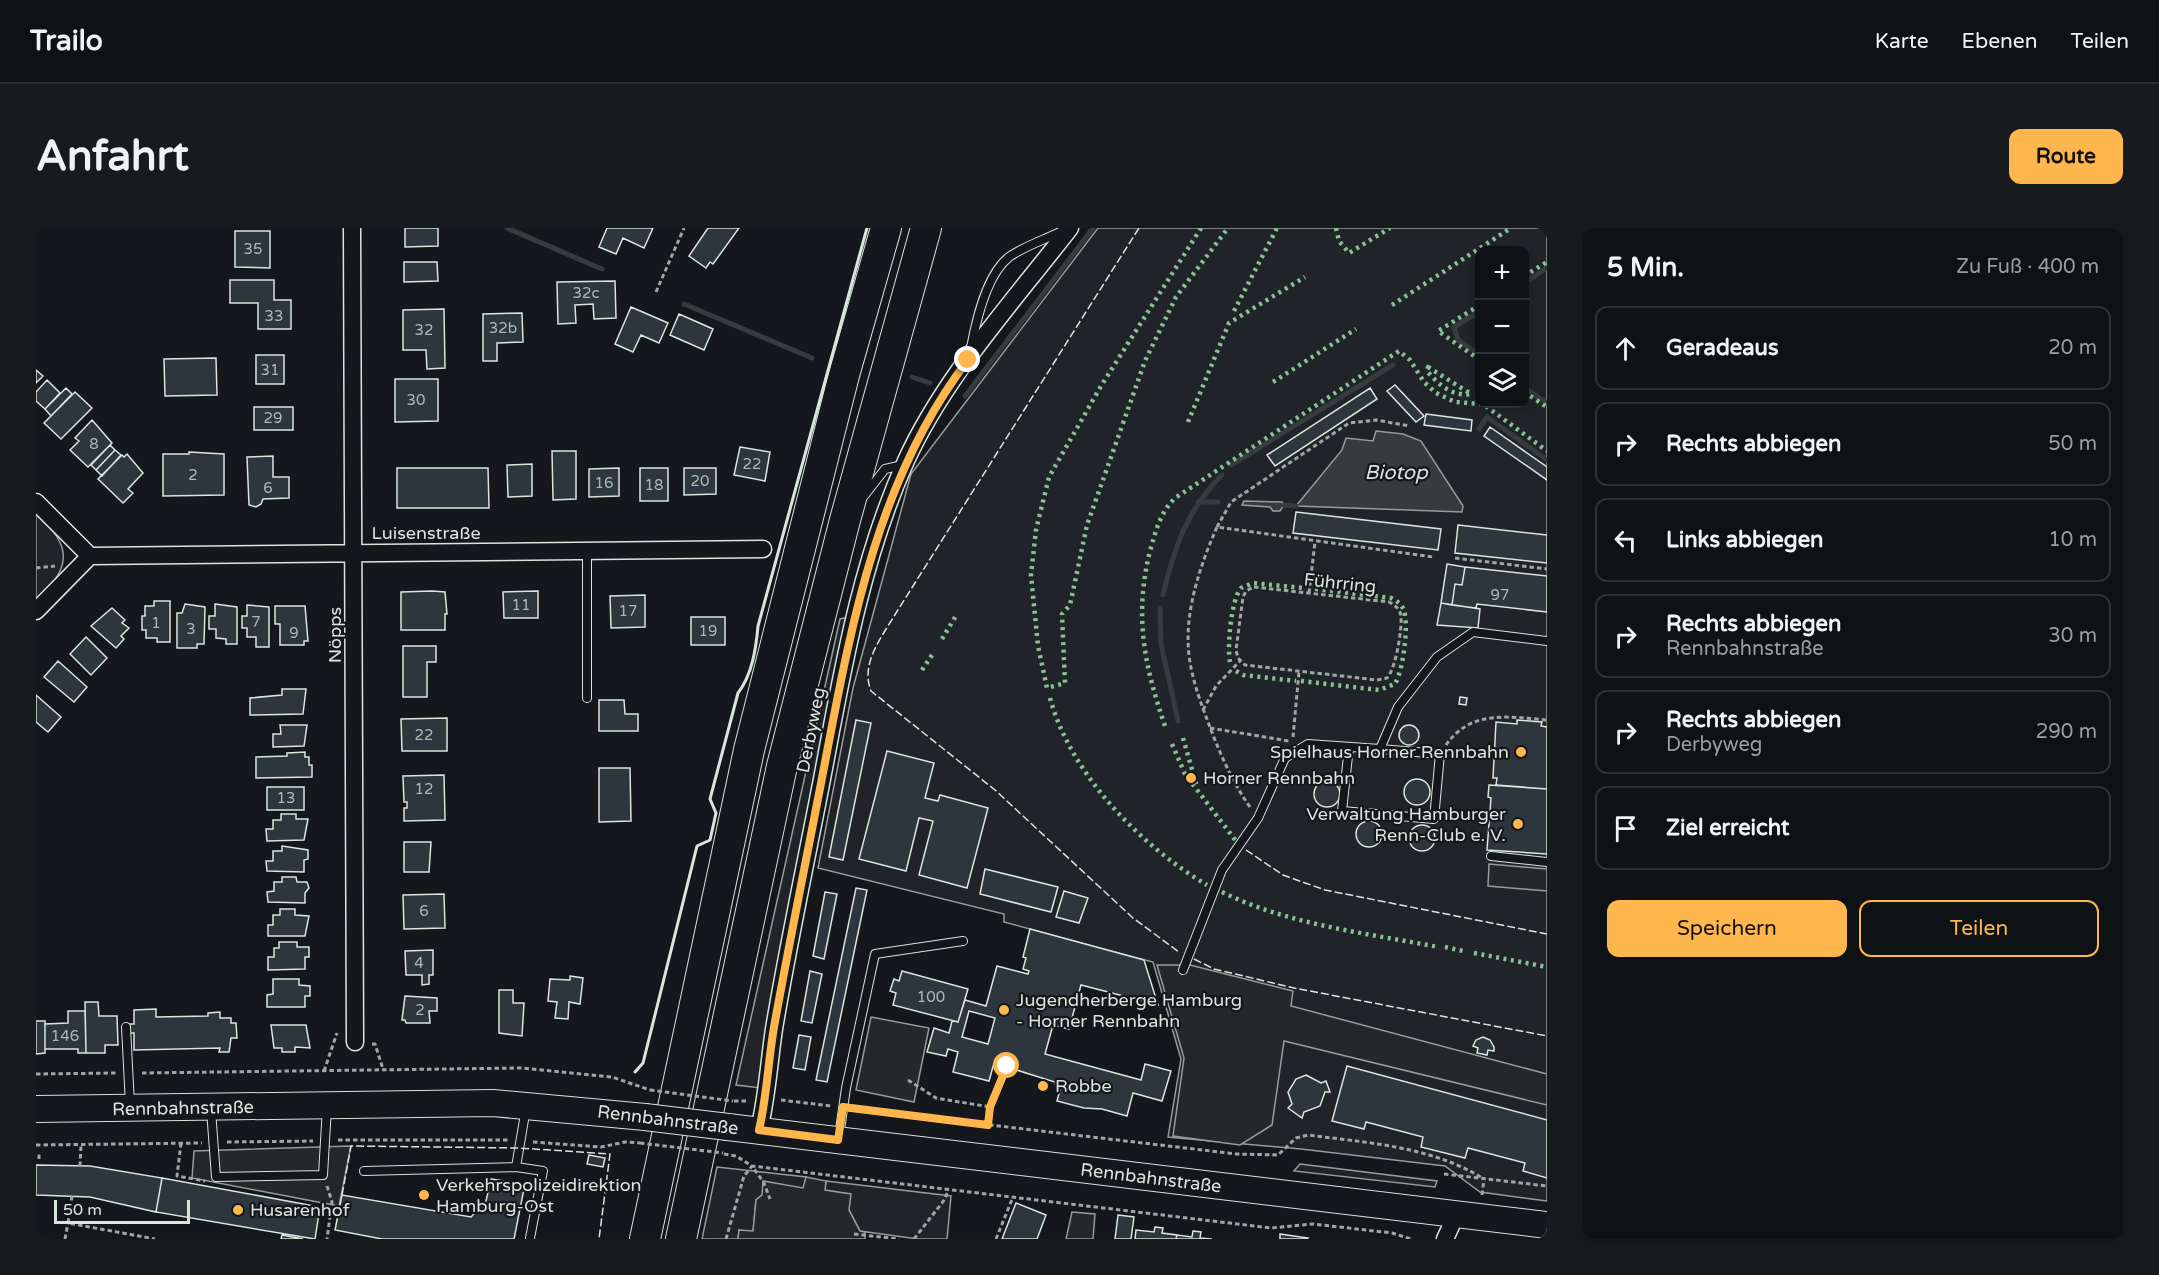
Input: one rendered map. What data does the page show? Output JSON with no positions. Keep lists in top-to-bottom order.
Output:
{
  "streets": {
    "main road": ["Rennbahnstraße"],
    "street": ["Luisenstraße", "Nöpps", "Derbyweg"],
    "path": ["Führring"]
  },
  "crossings": [
    ["Luisenstraße", "Nöpps"],
    ["Derbyweg", "Rennbahnstraße"]
  ],
  "water": ["Biotop"],
  "places": [
    "Spielhaus Horner Rennbahn",
    "Horner Rennbahn",
    "Verwaltung Hamburger Renn-Club e. V.",
    "Jugendherberge Hamburg - Horner Rennbahn",
    "Robbe",
    "Verkehrspolizeidirektion Hamburg-Ost",
    "Husarenhof"
  ],
  "house_numbers": [
    "35",
    "32c",
    "33",
    "32b",
    "32",
    "31",
    "30",
    "29",
    "8",
    "22",
    "2",
    "20",
    "16",
    "18",
    "6",
    "97",
    "11",
    "17",
    "7",
    "1",
    "3",
    "19",
    "9",
    "22",
    "12",
    "13",
    "6",
    "4",
    "100",
    "2",
    "146"
  ],
  "scale_bar": "50 m",
  "page": {
    "header": "Trailo",
    "nav": ["Karte", "Ebenen", "Teilen"],
    "buttons": [
      "Route",
      ["Speichern", "Teilen"]
    ],
    "title": "Anfahrt",
    "heading": ["5 Min.", "Zu Fuß · 400 m"],
    "map_buttons": ["+", "−"],
    "list": [
      ["Geradeaus", "20 m"],
      ["Rechts abbiegen", "50 m"],
      ["Links abbiegen", "10 m"],
      ["Rechts abbiegen", "Rennbahnstraße", "30 m"],
      ["Rechts abbiegen", "Derbyweg", "290 m"],
      "Ziel erreicht"
    ],
    "scale": "50 m"
  }
}
